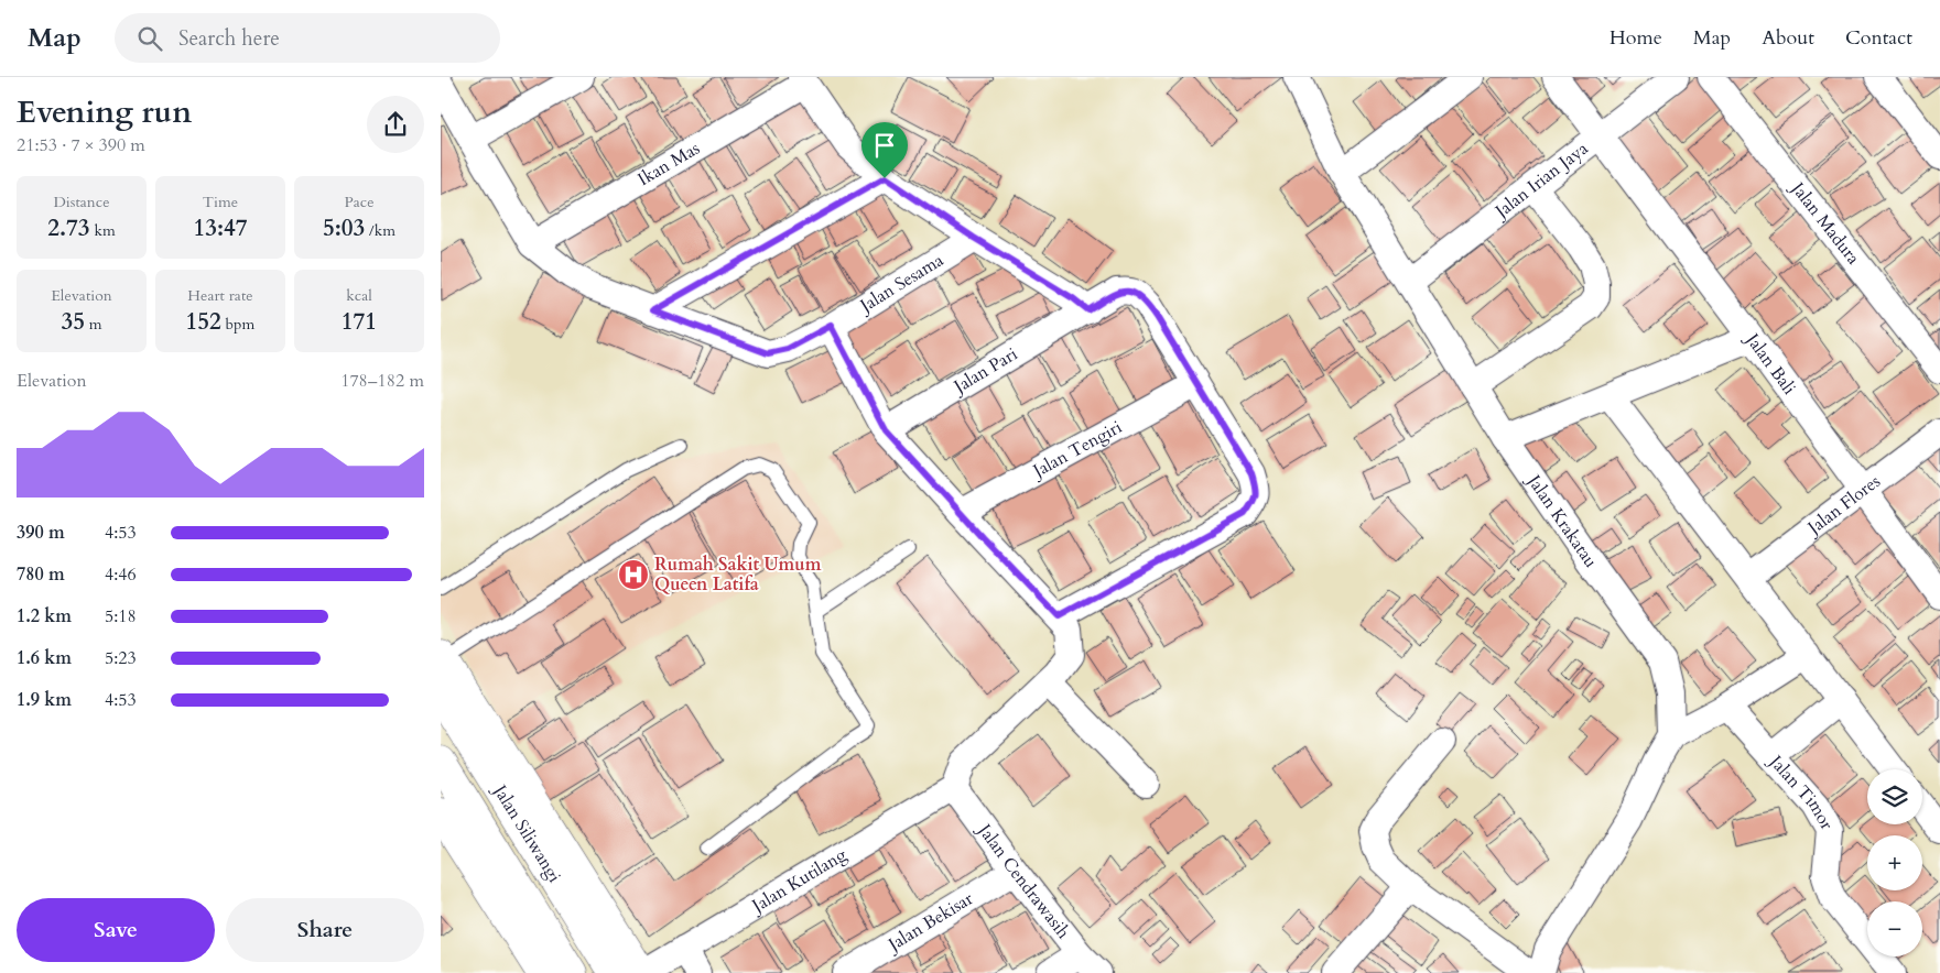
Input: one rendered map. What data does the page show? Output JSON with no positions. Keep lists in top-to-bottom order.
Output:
{
  "streets": {
    "main road": ["Jalan Siliwangi"],
    "street": [
      "Ikan Mas",
      "Jalan Irian Jaya",
      "Jalan Madura",
      "Jalan Sesama",
      "Jalan Bali",
      "Jalan Pari",
      "Jalan Tengiri",
      "Jalan Flores",
      "Jalan Krakatau",
      "Jalan Timor",
      "Jalan Kutilang",
      "Jalan Cendrawasih",
      "Jalan Bekisar"
    ]
  },
  "crossings": [
    ["Ikan Mas", "Jalan Sesama"],
    ["Jalan Irian Jaya", "Jalan Bali"],
    ["Jalan Irian Jaya", "Jalan Krakatau"],
    ["Jalan Bali", "Jalan Flores"],
    ["Jalan Pari", "Jalan Tengiri"],
    ["Jalan Kutilang", "Jalan Cendrawasih"],
    ["Jalan Cendrawasih", "Jalan Bekisar"]
  ],
  "places": {
    "hospital": ["Rumah Sakit Umum Queen Latifa"]
  },
  "page": {
    "header": "Map",
    "search": "Search here",
    "nav": [
      "Home",
      "Map",
      "About",
      "Contact"
    ],
    "heading": ["Evening run", "21:53 · 7 × 390 m"],
    "stats": [
      ["Distance", "2.73 km"],
      ["Time", "13:47"],
      ["Pace", "5:03 /km"],
      ["Elevation", "35 m"],
      ["Heart rate", "152 bpm"],
      ["kcal", "171"]
    ],
    "chart": ["Elevation", "178–182 m"],
    "list": [
      {
        "name": "390 m",
        "note": "4:53"
      },
      {
        "name": "780 m",
        "note": "4:46"
      },
      {
        "name": "1.2 km",
        "note": "5:18"
      },
      {
        "name": "1.6 km",
        "note": "5:23"
      },
      {
        "name": "1.9 km",
        "note": "4:53"
      }
    ],
    "map_buttons": ["+", "−"],
    "buttons": ["Save", "Share"]
  }
}
